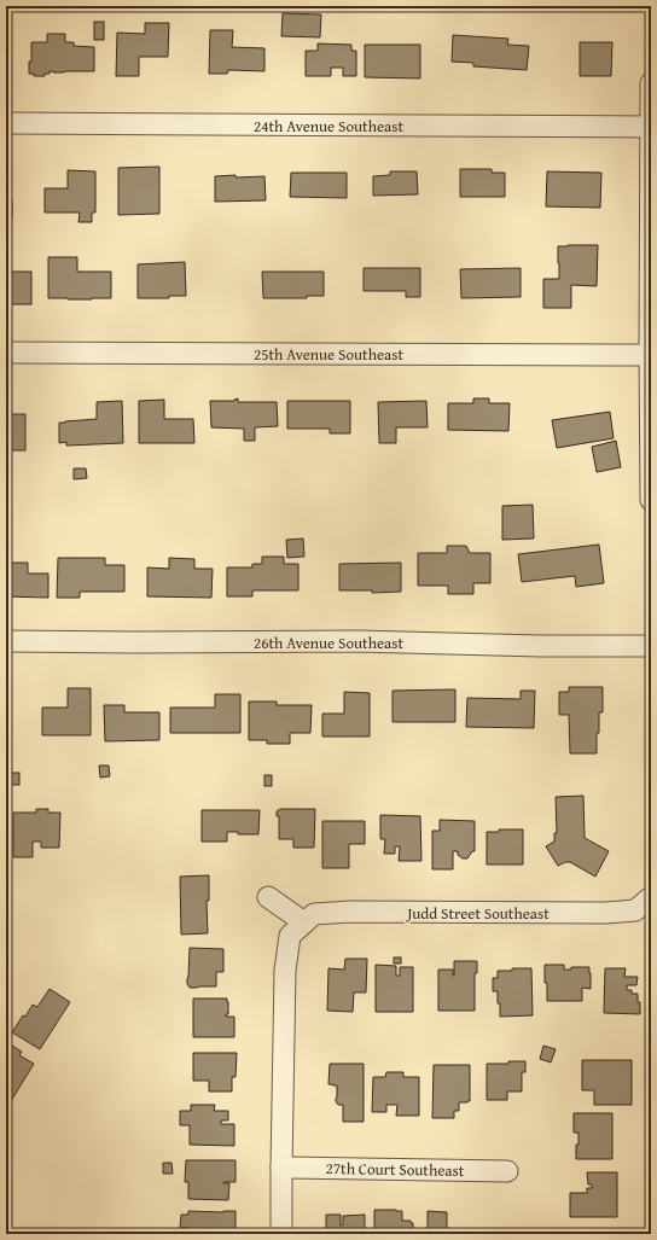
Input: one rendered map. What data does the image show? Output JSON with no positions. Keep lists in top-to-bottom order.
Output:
{
  "streets": {
    "street": [
      "24th Avenue Southeast",
      "25th Avenue Southeast",
      "26th Avenue Southeast",
      "Judd Street Southeast",
      "27th Court Southeast"
    ]
  },
  "crossings": [
    ["Judd Street Southeast", "27th Court Southeast"]
  ]
}
